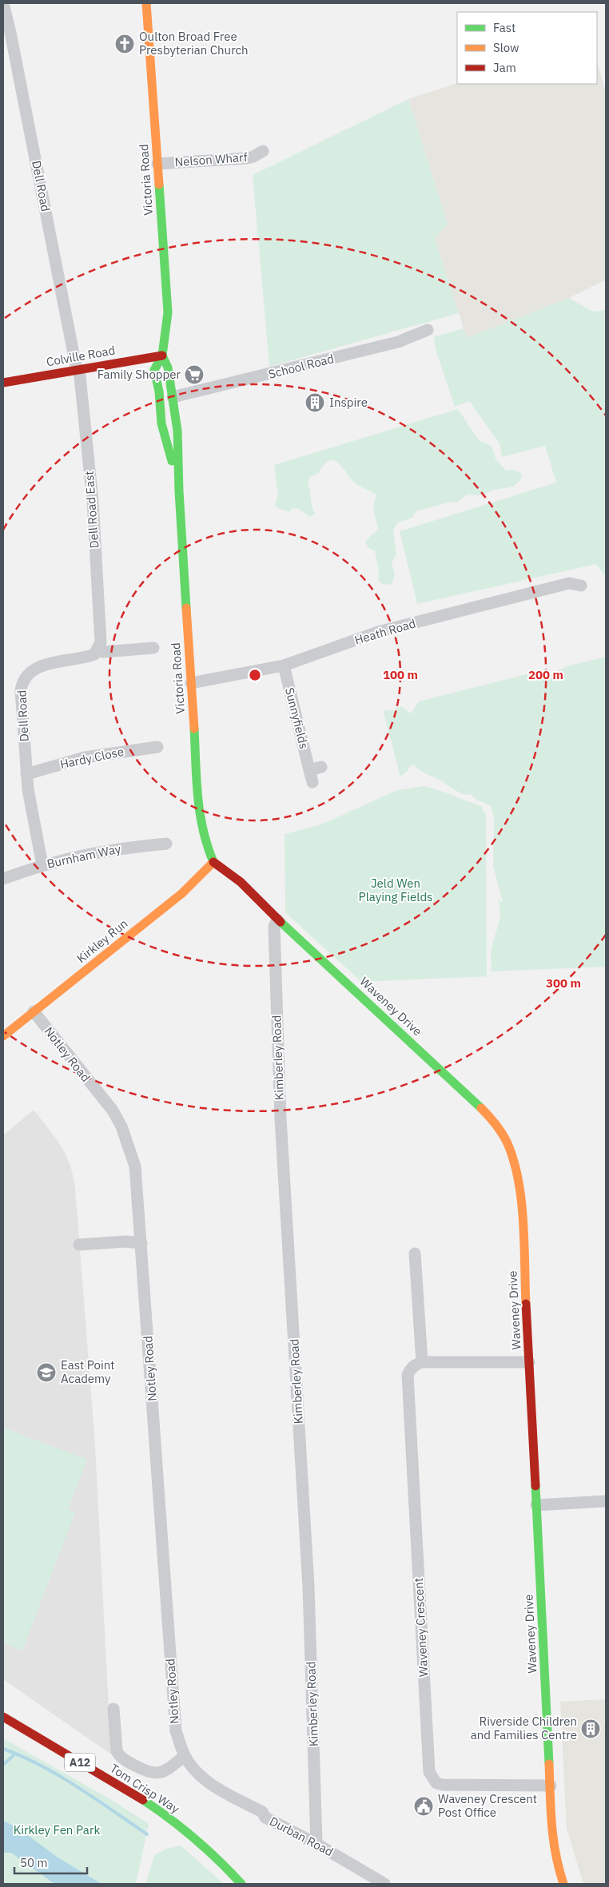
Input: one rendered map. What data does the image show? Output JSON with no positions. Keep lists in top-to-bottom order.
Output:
{
  "streets": {
    "main road": [
      "Victoria Road",
      "Colville Road",
      "Kirkley Run",
      "Waveney Drive",
      "A12",
      "Tom Crisp Way"
    ],
    "street": [
      "Nelson Wharf",
      "Dell Road",
      "School Road",
      "Dell Road East",
      "Heath Road",
      "Sunnyfields",
      "Hardy Close",
      "Burnham Way",
      "Notley Road",
      "Kimberley Road",
      "Waveney Crescent",
      "Durban Road"
    ]
  },
  "crossings": [
    ["Nelson Wharf", "Victoria Road"],
    ["Victoria Road", "Colville Road"],
    ["Victoria Road", "School Road"],
    ["Victoria Road", "Heath Road"],
    ["Victoria Road", "Kirkley Run"],
    ["Victoria Road", "Waveney Drive"],
    ["Dell Road", "Colville Road"],
    ["Dell Road", "Dell Road East"],
    ["Dell Road", "Hardy Close"],
    ["Dell Road", "Burnham Way"],
    ["Colville Road", "Dell Road East"],
    ["Heath Road", "Sunnyfields"],
    ["Kirkley Run", "Waveney Drive"],
    ["Kirkley Run", "Notley Road"],
    ["Waveney Drive", "Kimberley Road"],
    ["Waveney Drive", "Waveney Crescent"],
    ["Notley Road", "Durban Road"],
    ["Kimberley Road", "Durban Road"]
  ],
  "parks": ["Jeld Wen Playing Fields", "Kirkley Fen Park"],
  "places": {
    "church": ["Oulton Broad Free Presbyterian Church"],
    "supermarket": ["Family Shopper"],
    "building": ["Inspire", "Riverside Children and Families Centre"],
    "school or university": ["East Point Academy"],
    "public building": ["Waveney Crescent Post Office"]
  },
  "legend": ["Fast", "Slow", "Jam"],
  "scale_bar": "50 m",
  "rings": ["100 m", "200 m", "300 m"]
}
